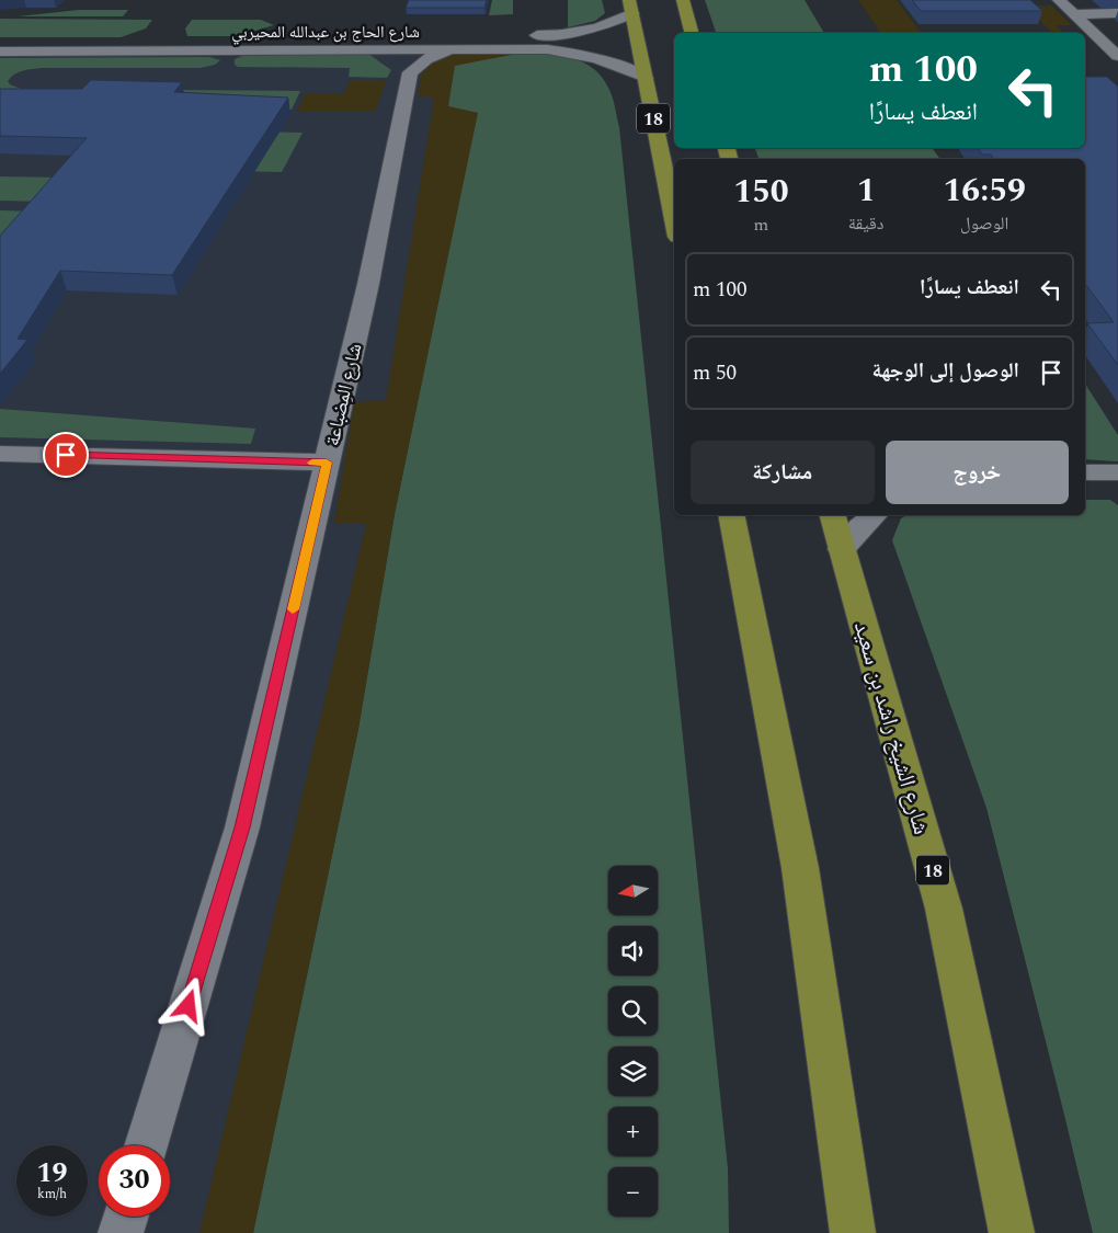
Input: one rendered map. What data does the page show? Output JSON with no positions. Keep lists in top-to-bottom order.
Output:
{
  "streets": {
    "main road": ["18", "شارع الشيخ راشد بن سعيد"],
    "street": ["شارع الحاج بن عبدالله المحيربي", "شارع المِضباعة"]
  },
  "crossings": [
    ["شارع الحاج بن عبدالله المحيربي", "18"]
  ],
  "north": "left",
  "page": {
    "turn": ["100 m", "انعطف يسارًا"],
    "eta": [
      "16:59",
      "الوصول",
      "1",
      "دقيقة",
      "150",
      "m"
    ],
    "list": [
      {
        "name": "انعطف يسارًا",
        "value": "100 m"
      },
      {
        "name": "الوصول إلى الوجهة",
        "value": "50 m"
      }
    ],
    "buttons": ["خروج", "مشاركة"],
    "map_buttons": ["+", "−"],
    "speed": "19 km/h",
    "limit": "30"
  }
}
